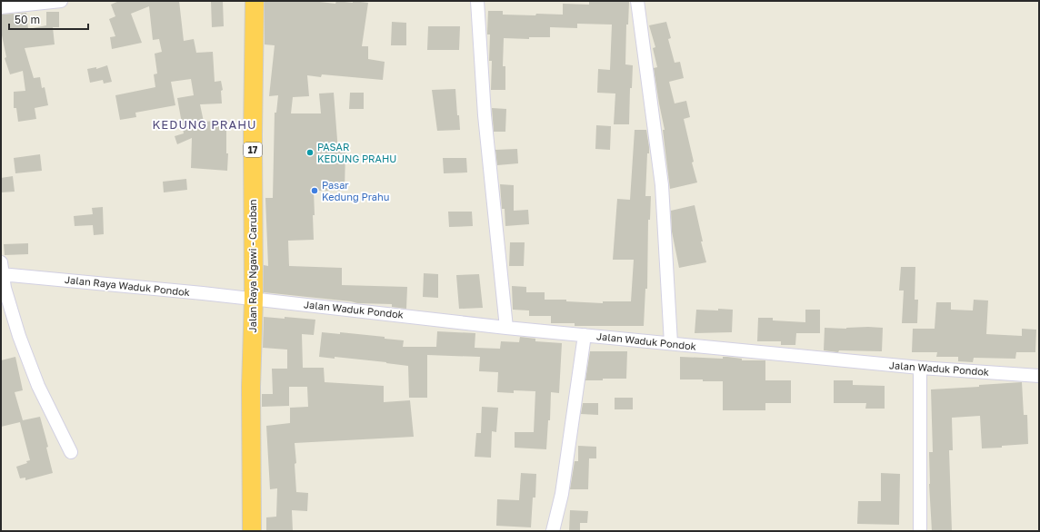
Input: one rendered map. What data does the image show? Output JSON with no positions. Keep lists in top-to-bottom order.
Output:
{
  "streets": {
    "highway": ["17", "Jalan Raya Ngawi - Caruban"],
    "street": ["Jalan Raya Waduk Pondok", "Jalan Waduk Pondok"]
  },
  "crossings": [
    ["Jalan Raya Ngawi - Caruban", "Jalan Raya Waduk Pondok"],
    ["Jalan Raya Ngawi - Caruban", "Jalan Waduk Pondok"],
    ["Jalan Raya Waduk Pondok", "Jalan Waduk Pondok"]
  ],
  "districts": ["KEDUNG PRAHU"],
  "places": ["PASAR KEDUNG PRAHU", "Pasar Kedung Prahu"],
  "scale_bar": "50 m"
}
